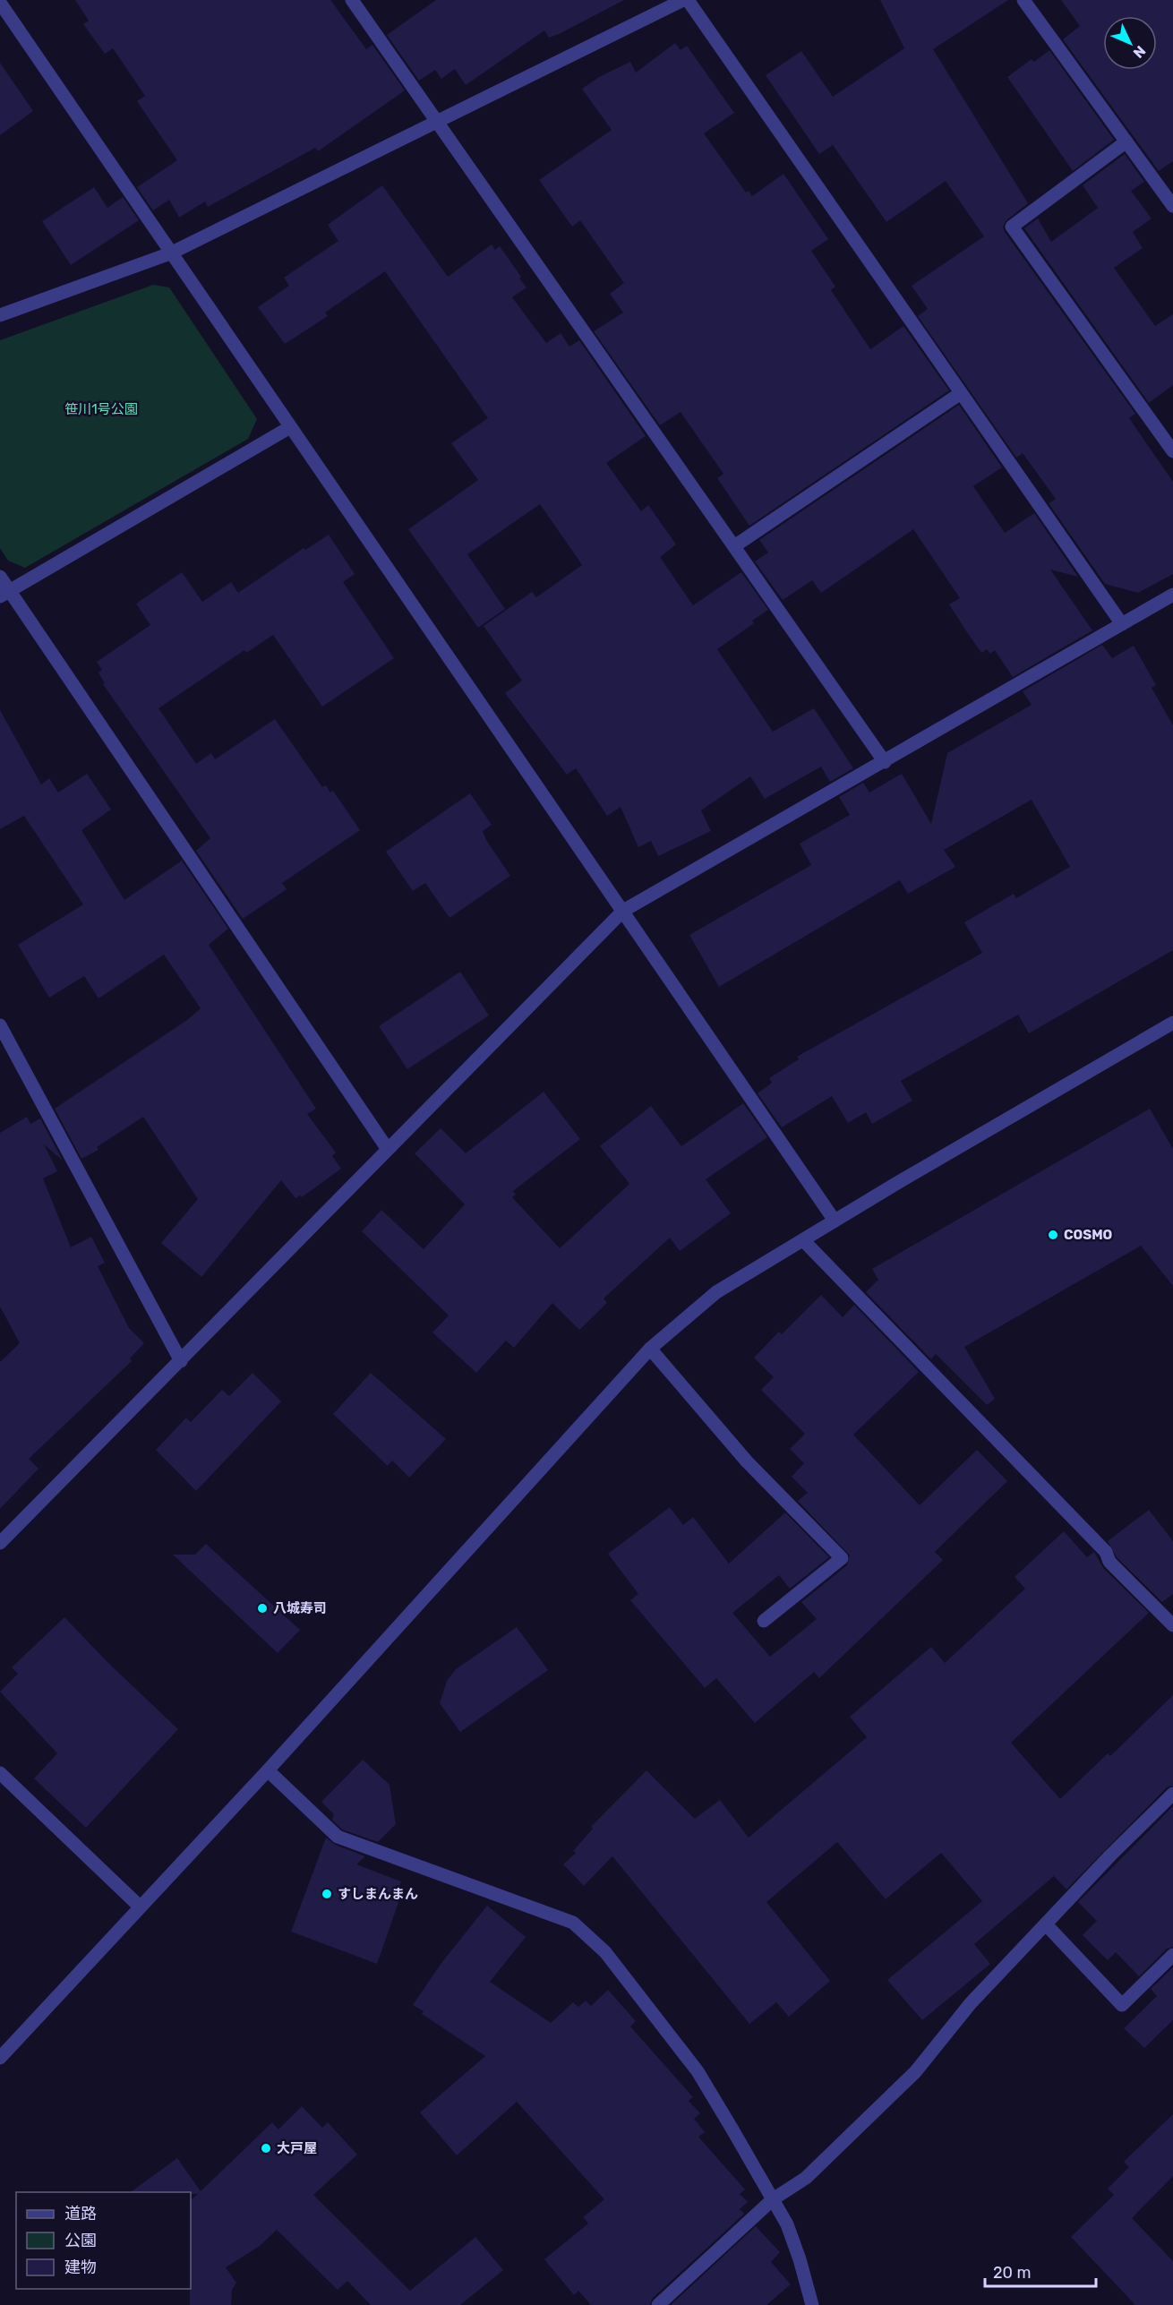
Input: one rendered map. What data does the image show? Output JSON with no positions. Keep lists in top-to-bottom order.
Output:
{
  "parks": ["笹川1号公園"],
  "places": [
    "COSMO",
    "八城寿司",
    "すしまんまん",
    "大戸屋"
  ],
  "legend": ["道路", "公園", "建物"],
  "scale_bar": "20 m",
  "north": "bottom right"
}
